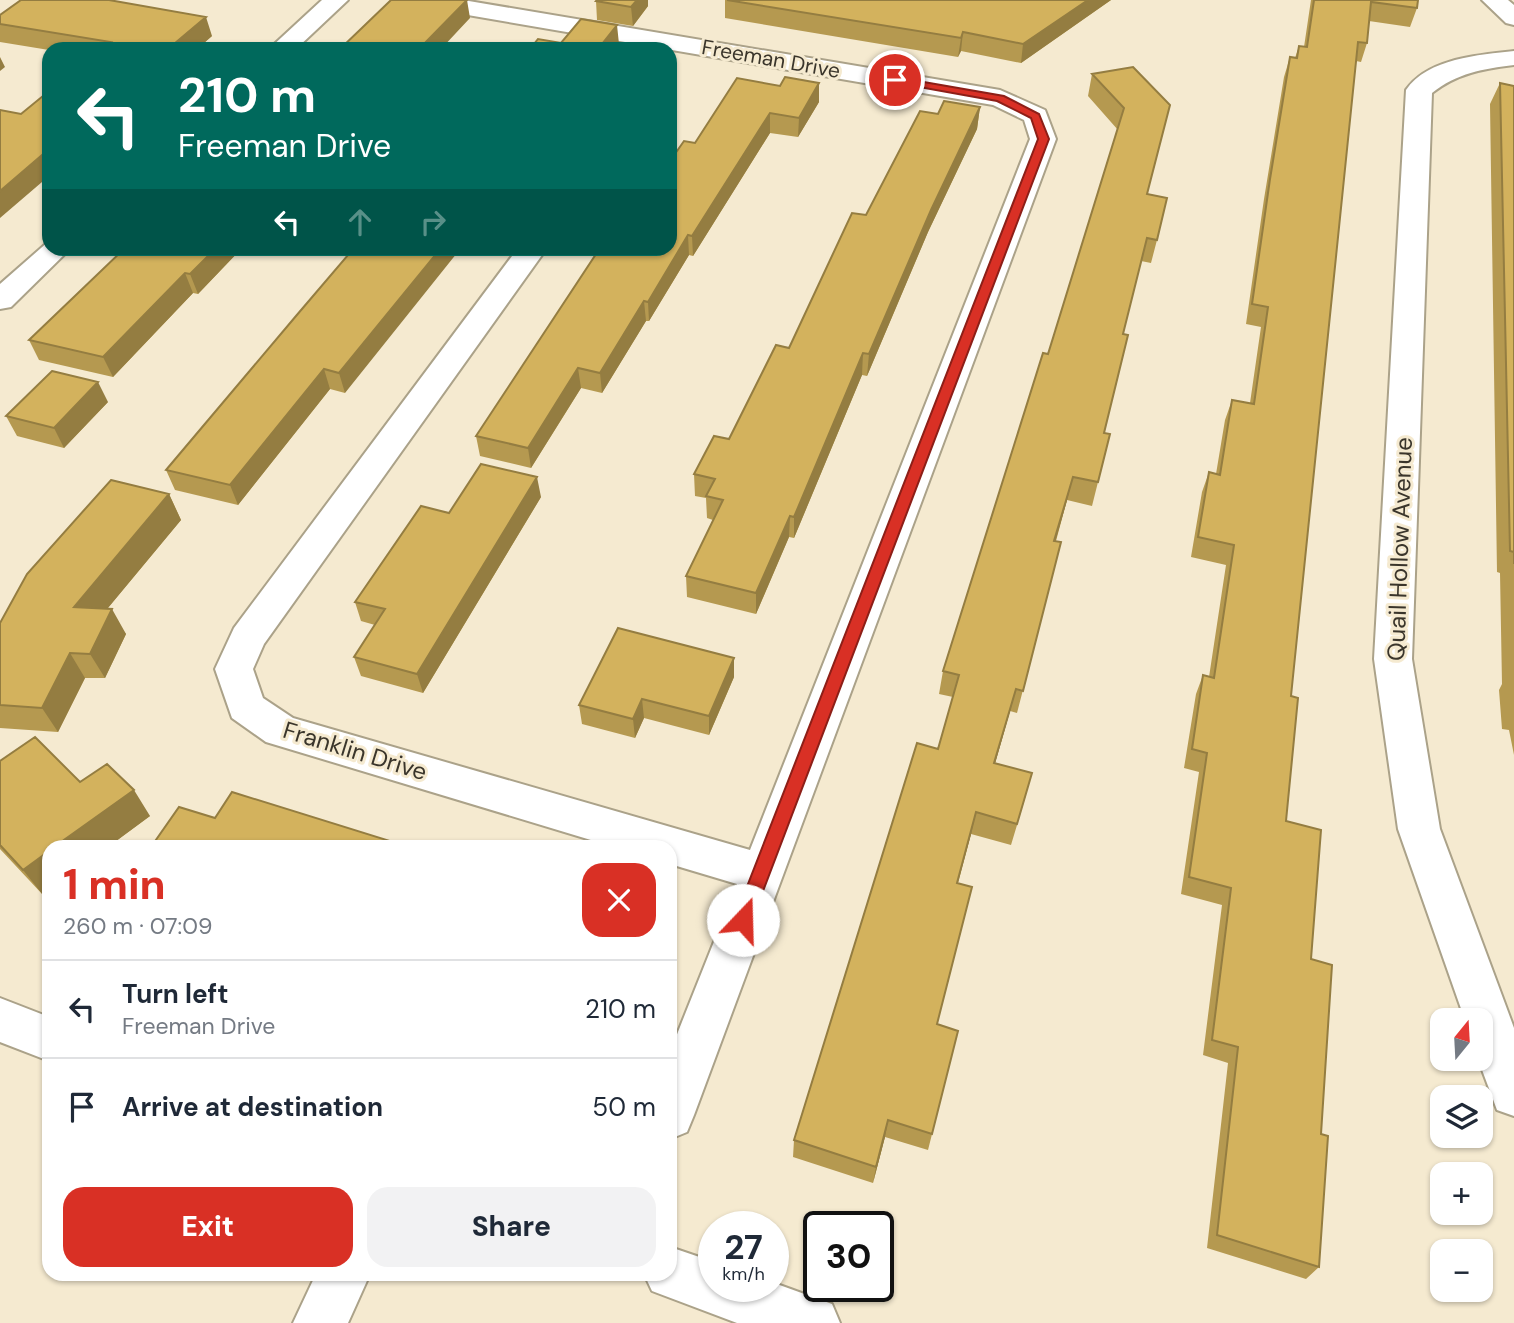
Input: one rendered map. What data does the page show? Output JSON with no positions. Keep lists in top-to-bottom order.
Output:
{
  "streets": {
    "street": ["Freeman Drive", "Quail Hollow Avenue", "Franklin Drive"]
  },
  "crossings": [
    ["Freeman Drive", "Franklin Drive"]
  ],
  "north": "top",
  "page": {
    "turn": ["210 m", "Freeman Drive"],
    "heading": ["1 min", "260 m · 07:09"],
    "list": [
      {
        "name": "Turn left",
        "note": "Freeman Drive",
        "value": "210 m"
      },
      {
        "name": "Arrive at destination",
        "value": "50 m"
      }
    ],
    "map_buttons": ["+", "−"],
    "buttons": ["Exit", "Share"],
    "speed": "27 km/h",
    "limit": "30"
  }
}
